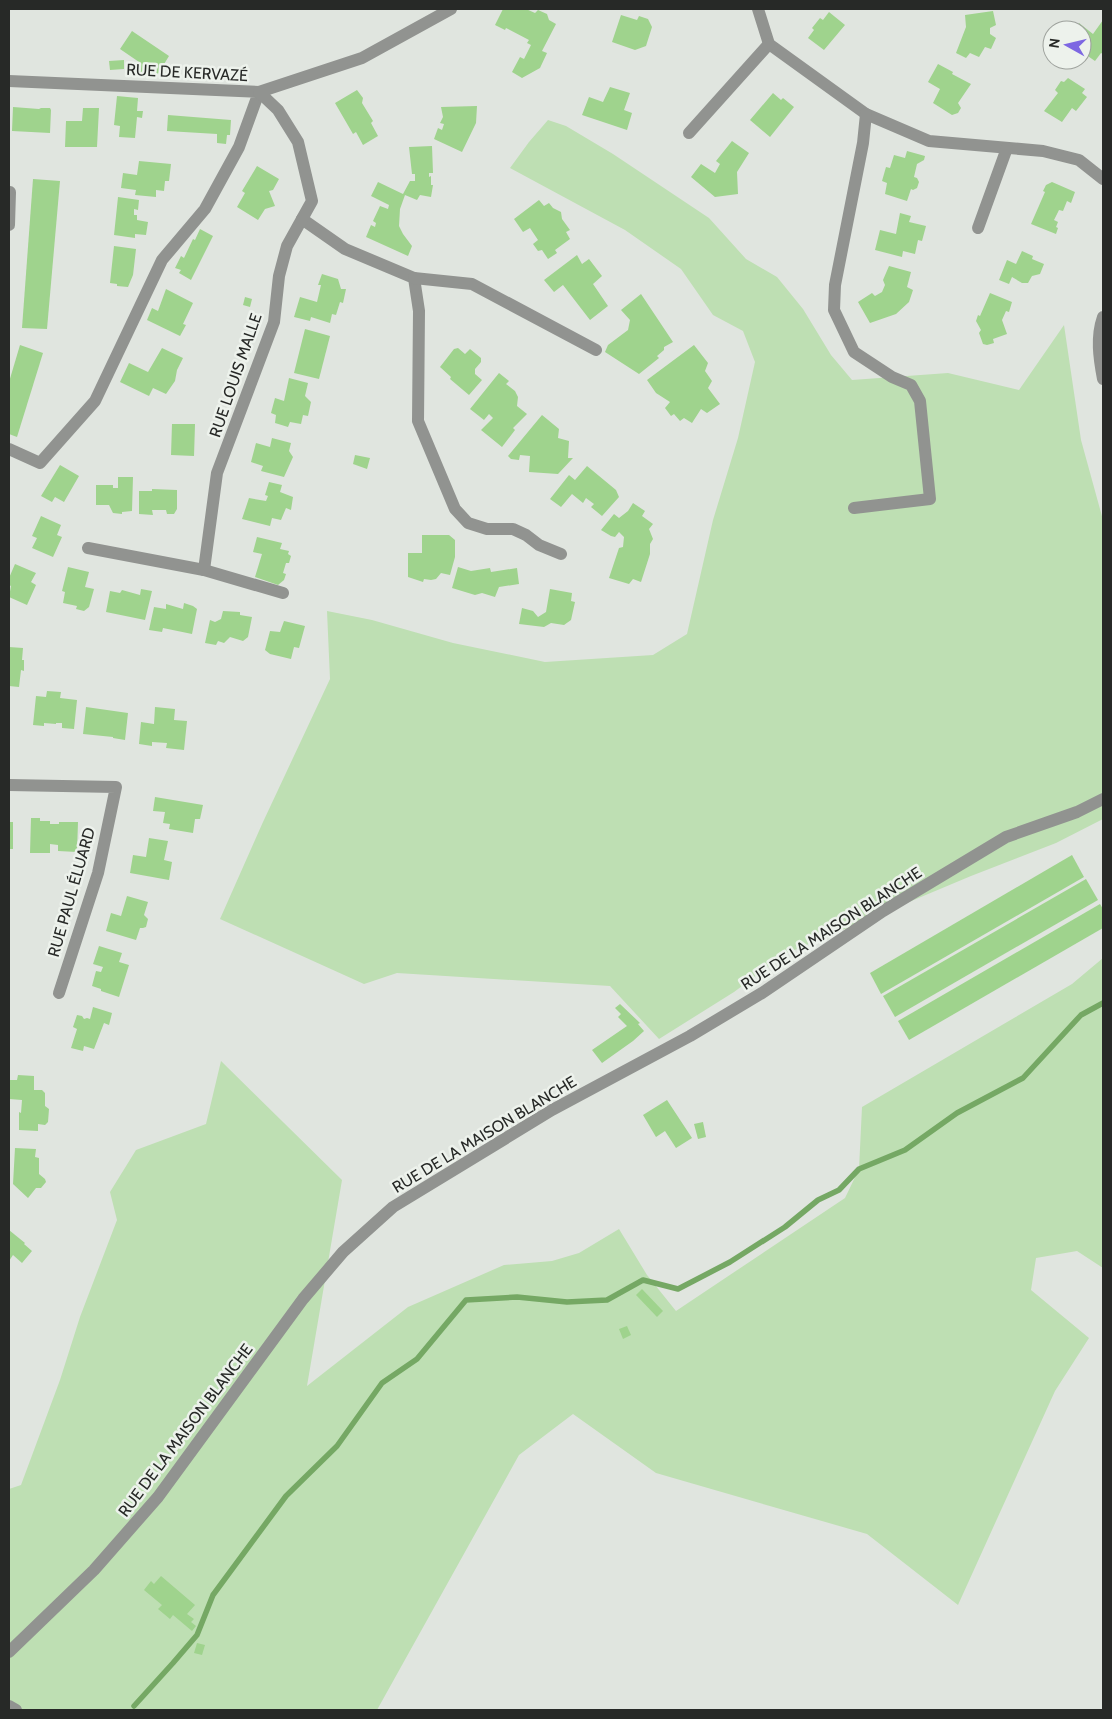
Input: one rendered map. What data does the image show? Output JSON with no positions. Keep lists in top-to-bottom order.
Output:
{
  "streets": {
    "street": [
      "RUE DE KERVAZÉ",
      "RUE LOUIS MALLE",
      "RUE PAUL ÉLUARD",
      "RUE DE LA MAISON BLANCHE"
    ]
  },
  "crossings": [
    ["RUE DE KERVAZÉ", "RUE LOUIS MALLE"]
  ],
  "north": "left"
}
